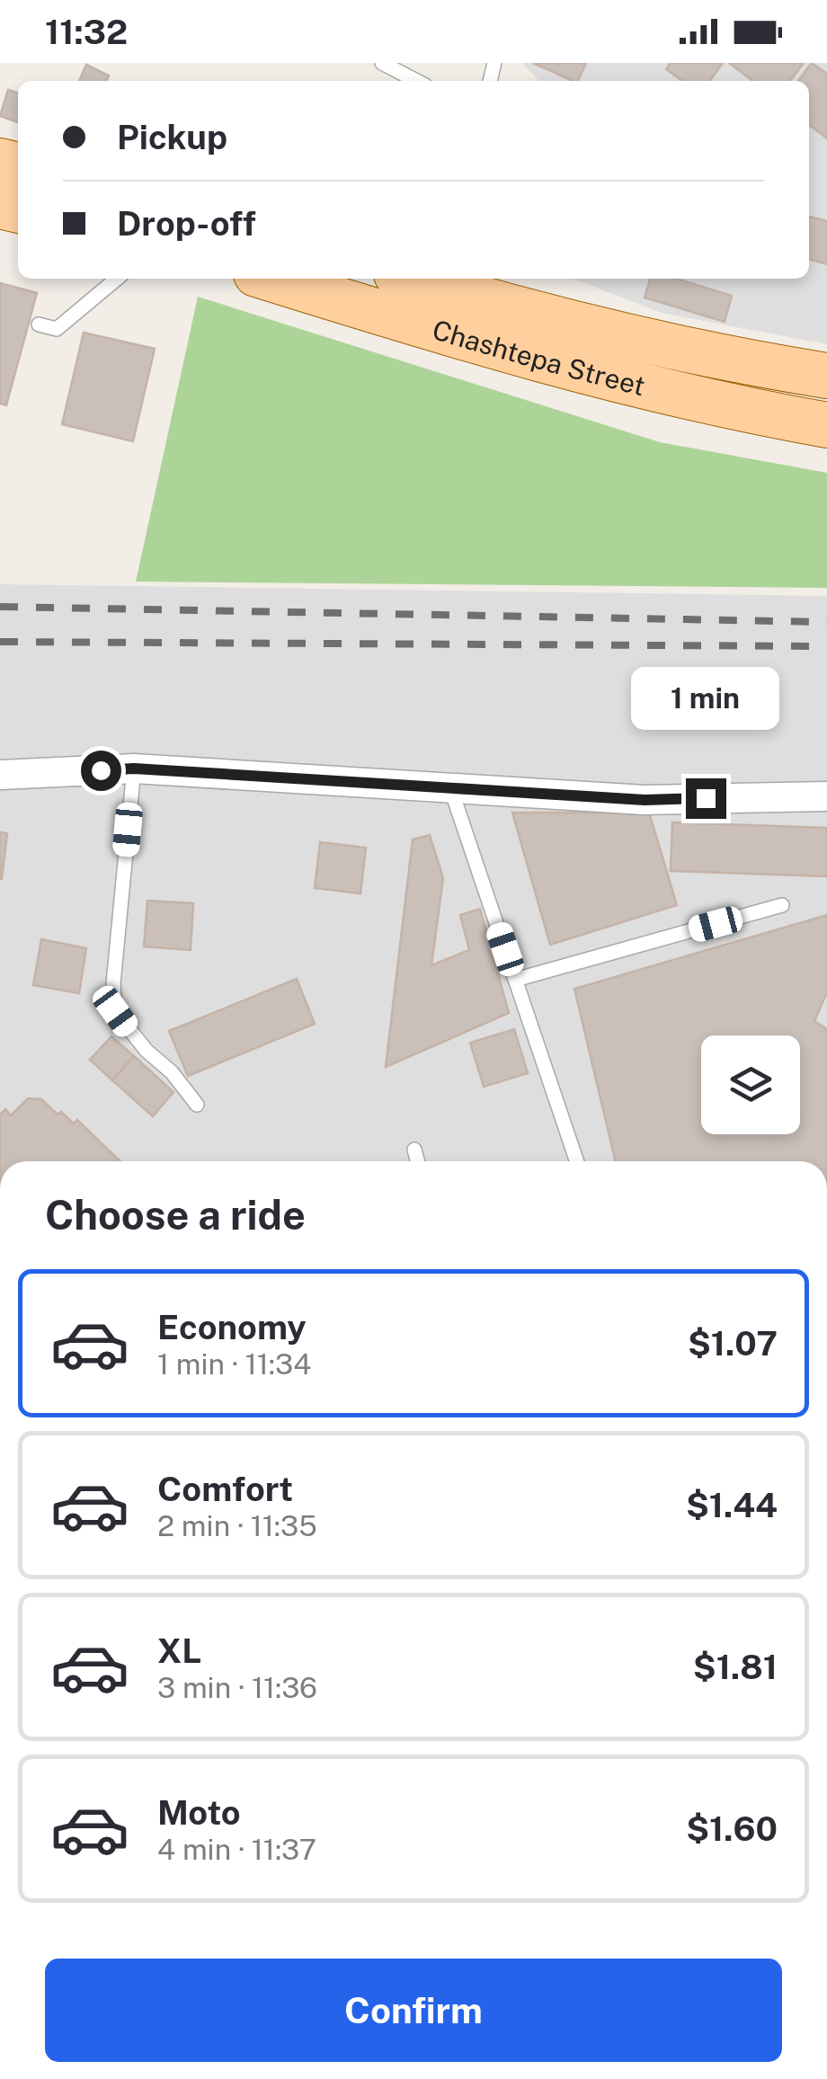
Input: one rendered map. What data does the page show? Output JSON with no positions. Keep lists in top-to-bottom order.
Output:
{
  "streets": {
    "main road": ["Chashtepa Street"]
  },
  "page": {
    "status": "11:32",
    "banner": ["Pickup", "Drop-off"],
    "bubble": "1 min",
    "heading": "Choose a ride",
    "list": [
      {
        "name": "Economy",
        "note": "1 min · 11:34",
        "value": "$1.07"
      },
      {
        "name": "Comfort",
        "note": "2 min · 11:35",
        "value": "$1.44"
      },
      {
        "name": "XL",
        "note": "3 min · 11:36",
        "value": "$1.81"
      },
      {
        "name": "Moto",
        "note": "4 min · 11:37",
        "value": "$1.60"
      }
    ],
    "buttons": "Confirm"
  }
}
